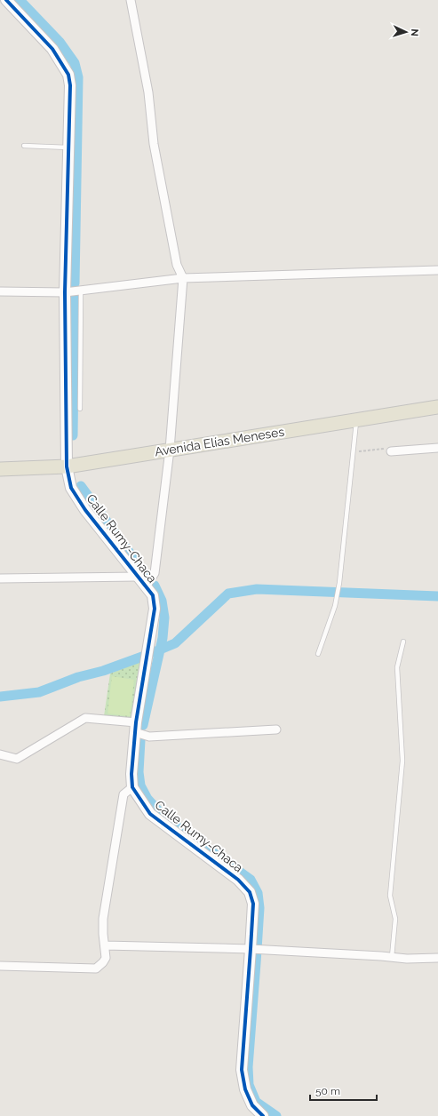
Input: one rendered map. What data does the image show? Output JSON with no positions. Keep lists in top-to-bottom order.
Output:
{
  "streets": {
    "main road": ["Avenida Elías Meneses"],
    "street": ["Calle Rumy-Chaca"]
  },
  "crossings": [
    ["Avenida Elías Meneses", "Calle Rumy-Chaca"]
  ],
  "scale_bar": "50 m",
  "north": "right"
}
